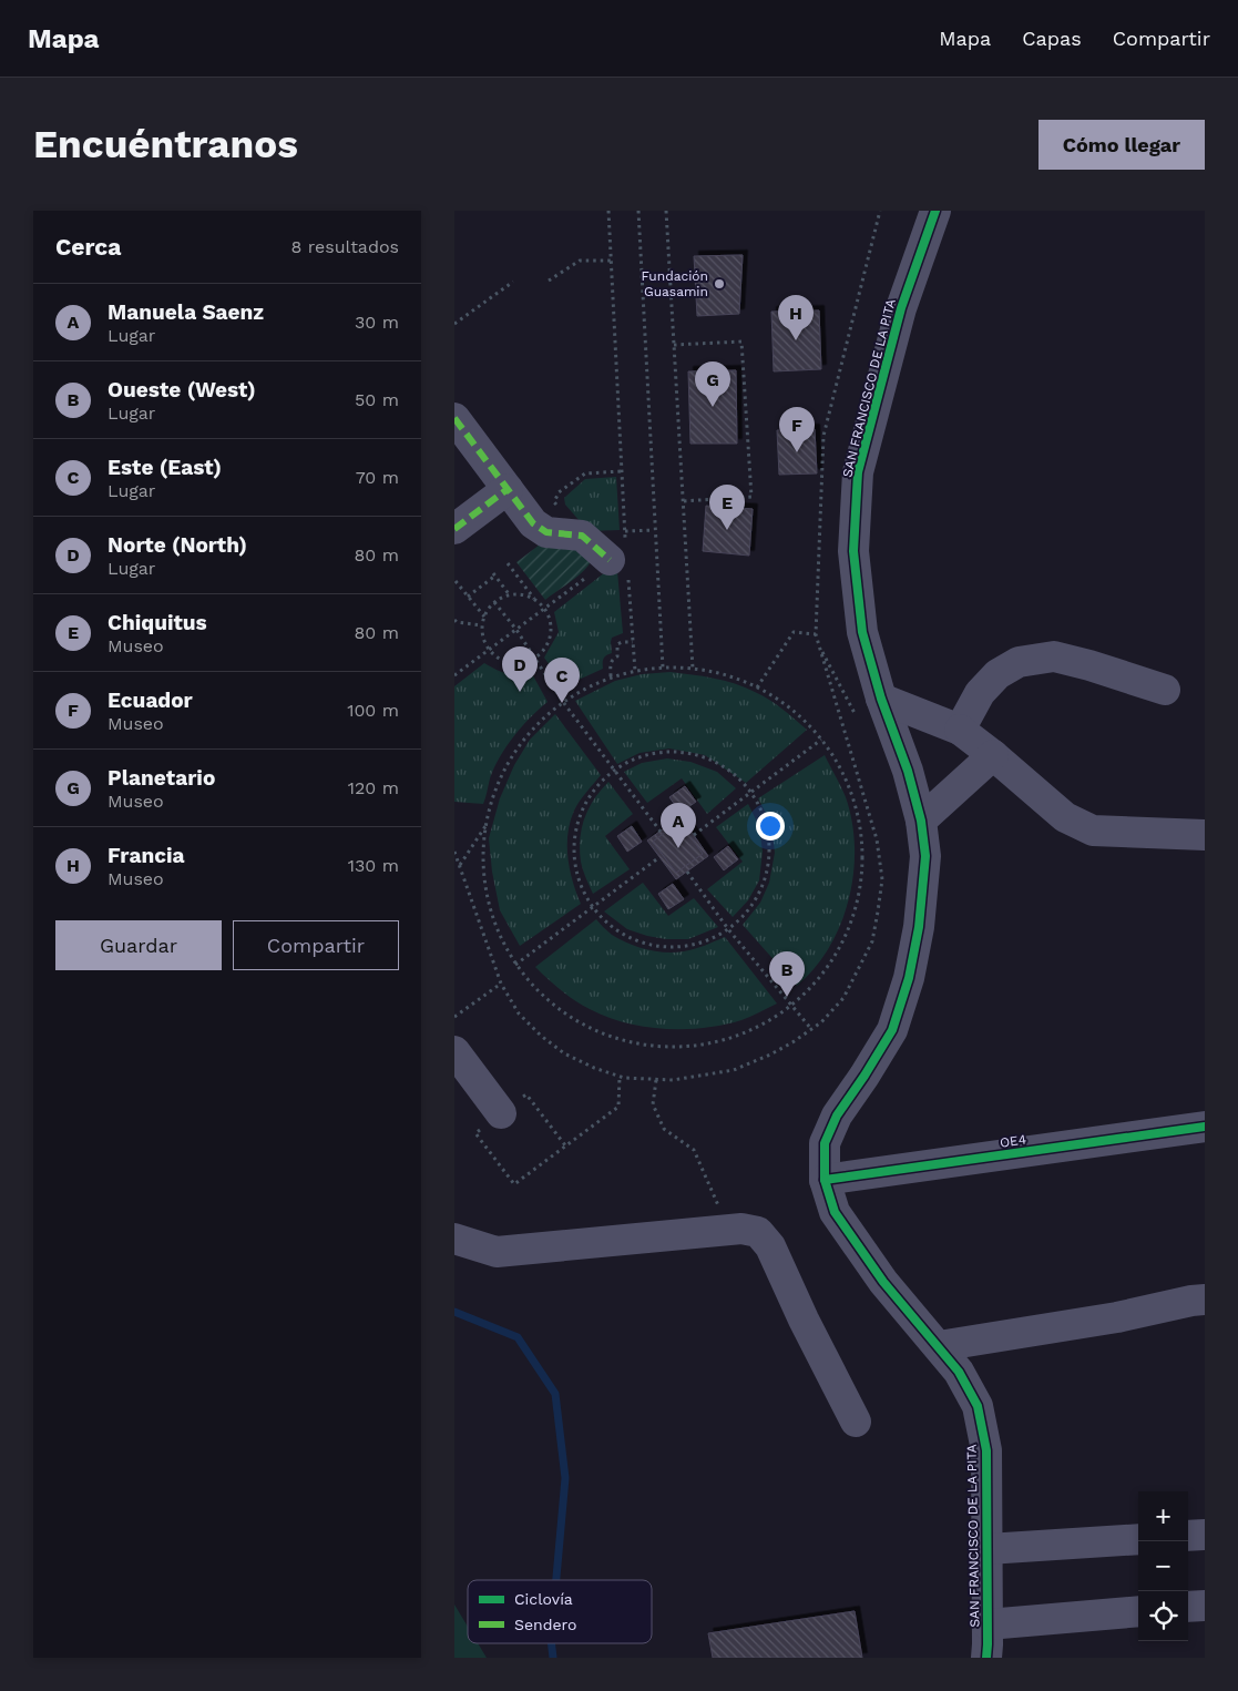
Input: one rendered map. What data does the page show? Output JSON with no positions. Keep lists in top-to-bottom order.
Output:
{
  "streets": {
    "street": ["SAN FRANCISCO DE LA PITA", "OE4"]
  },
  "crossings": [
    ["SAN FRANCISCO DE LA PITA", "OE4"]
  ],
  "places": ["Fundación Guasamin"],
  "legend": ["Ciclovía", "Sendero"],
  "page": {
    "header": "Mapa",
    "nav": ["Mapa", "Capas", "Compartir"],
    "buttons": [
      "Cómo llegar",
      ["Guardar", "Compartir"]
    ],
    "title": "Encuéntranos",
    "heading": ["Cerca", "8 resultados"],
    "list": [
      {
        "mark": "A",
        "name": "Manuela Saenz",
        "note": "Lugar",
        "value": "30 m"
      },
      {
        "mark": "B",
        "name": "Oueste (West)",
        "note": "Lugar",
        "value": "50 m"
      },
      {
        "mark": "C",
        "name": "Este (East)",
        "note": "Lugar",
        "value": "70 m"
      },
      {
        "mark": "D",
        "name": "Norte (North)",
        "note": "Lugar",
        "value": "80 m"
      },
      {
        "mark": "E",
        "name": "Chiquitus",
        "note": "Museo",
        "value": "80 m"
      },
      {
        "mark": "F",
        "name": "Ecuador",
        "note": "Museo",
        "value": "100 m"
      },
      {
        "mark": "G",
        "name": "Planetario",
        "note": "Museo",
        "value": "120 m"
      },
      {
        "mark": "H",
        "name": "Francia",
        "note": "Museo",
        "value": "130 m"
      }
    ],
    "pins": [
      "H",
      "G",
      "F",
      "E",
      "D",
      "C",
      "A",
      "B"
    ],
    "map_buttons": ["+", "−"]
  }
}
